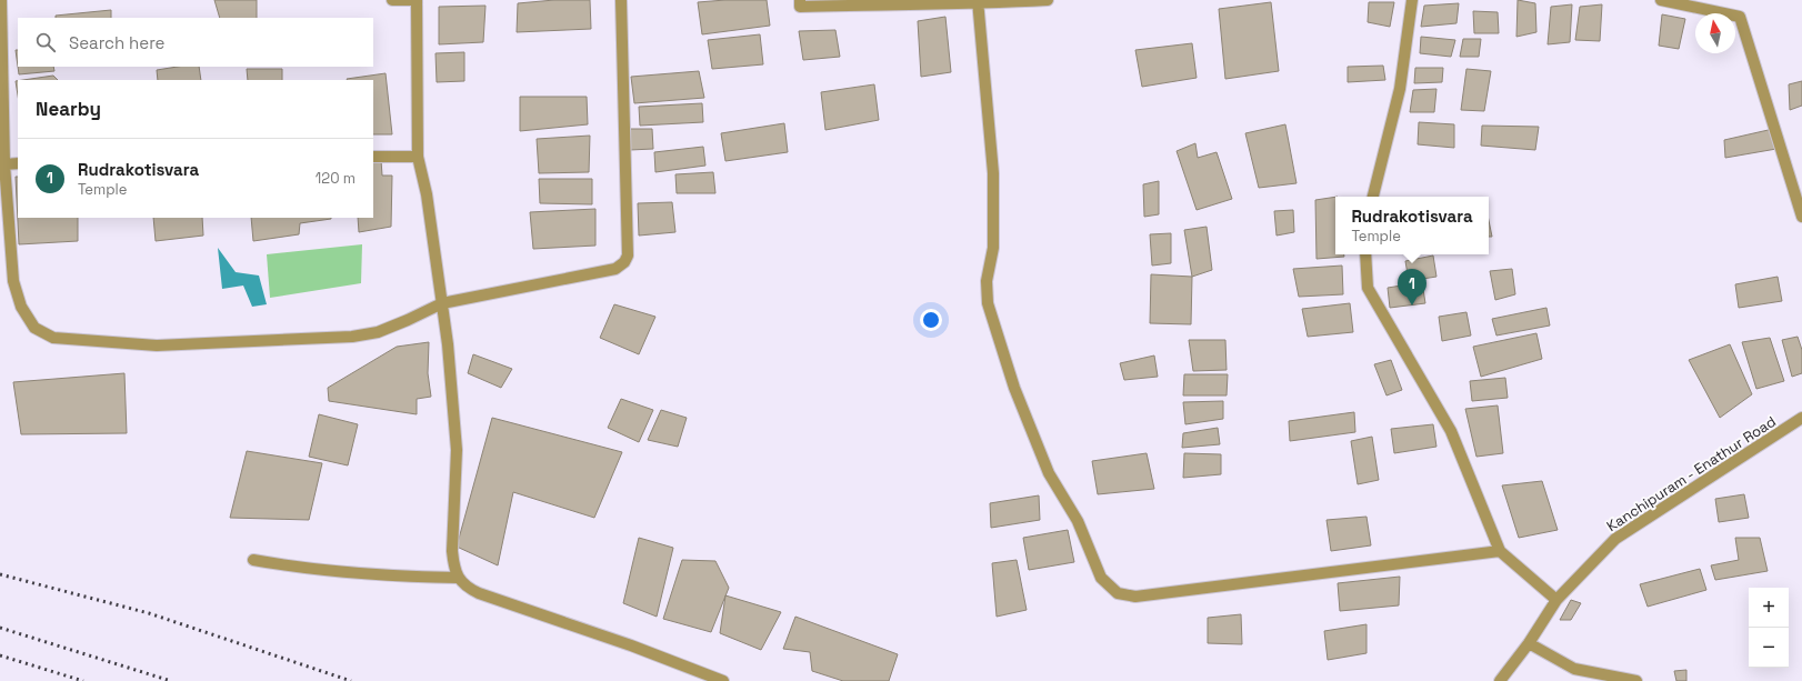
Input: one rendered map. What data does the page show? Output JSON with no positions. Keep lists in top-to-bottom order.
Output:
{
  "streets": {
    "street": ["Kanchipuram - Enathur Road"]
  },
  "north": "top",
  "page": {
    "search": "Search here",
    "heading": "Nearby",
    "list": [
      {
        "mark": "1",
        "name": "Rudrakotisvara",
        "note": "Temple",
        "value": "120 m"
      }
    ],
    "popup": ["Rudrakotisvara", "Temple"],
    "pins": "1",
    "map_buttons": ["+", "−"]
  }
}
